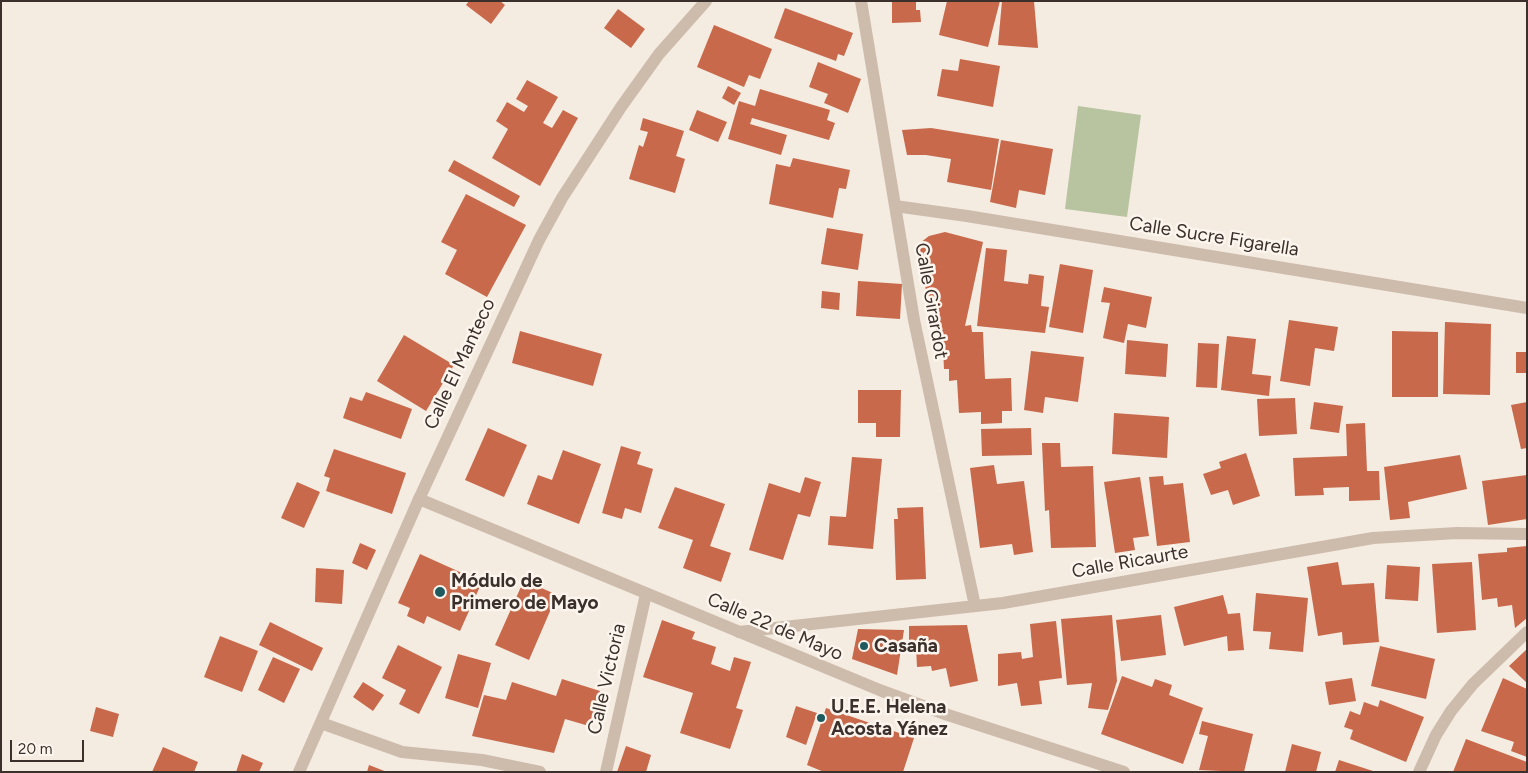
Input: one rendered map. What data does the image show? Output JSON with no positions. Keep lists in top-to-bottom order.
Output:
{
  "streets": {
    "street": [
      "Calle Sucre Figarella",
      "Calle Girardot",
      "Calle El Manteco",
      "Calle Ricaurte",
      "Calle 22 de Mayo",
      "Calle Victoria"
    ]
  },
  "crossings": [
    ["Calle Sucre Figarella", "Calle Girardot"],
    ["Calle Girardot", "Calle Ricaurte"],
    ["Calle El Manteco", "Calle 22 de Mayo"],
    ["Calle Ricaurte", "Calle 22 de Mayo"],
    ["Calle 22 de Mayo", "Calle Victoria"]
  ],
  "places": ["Módulo de Primero de Mayo", "Casaña", "U.E.E. Helena Acosta Yánez"],
  "scale_bar": "20 m"
}
